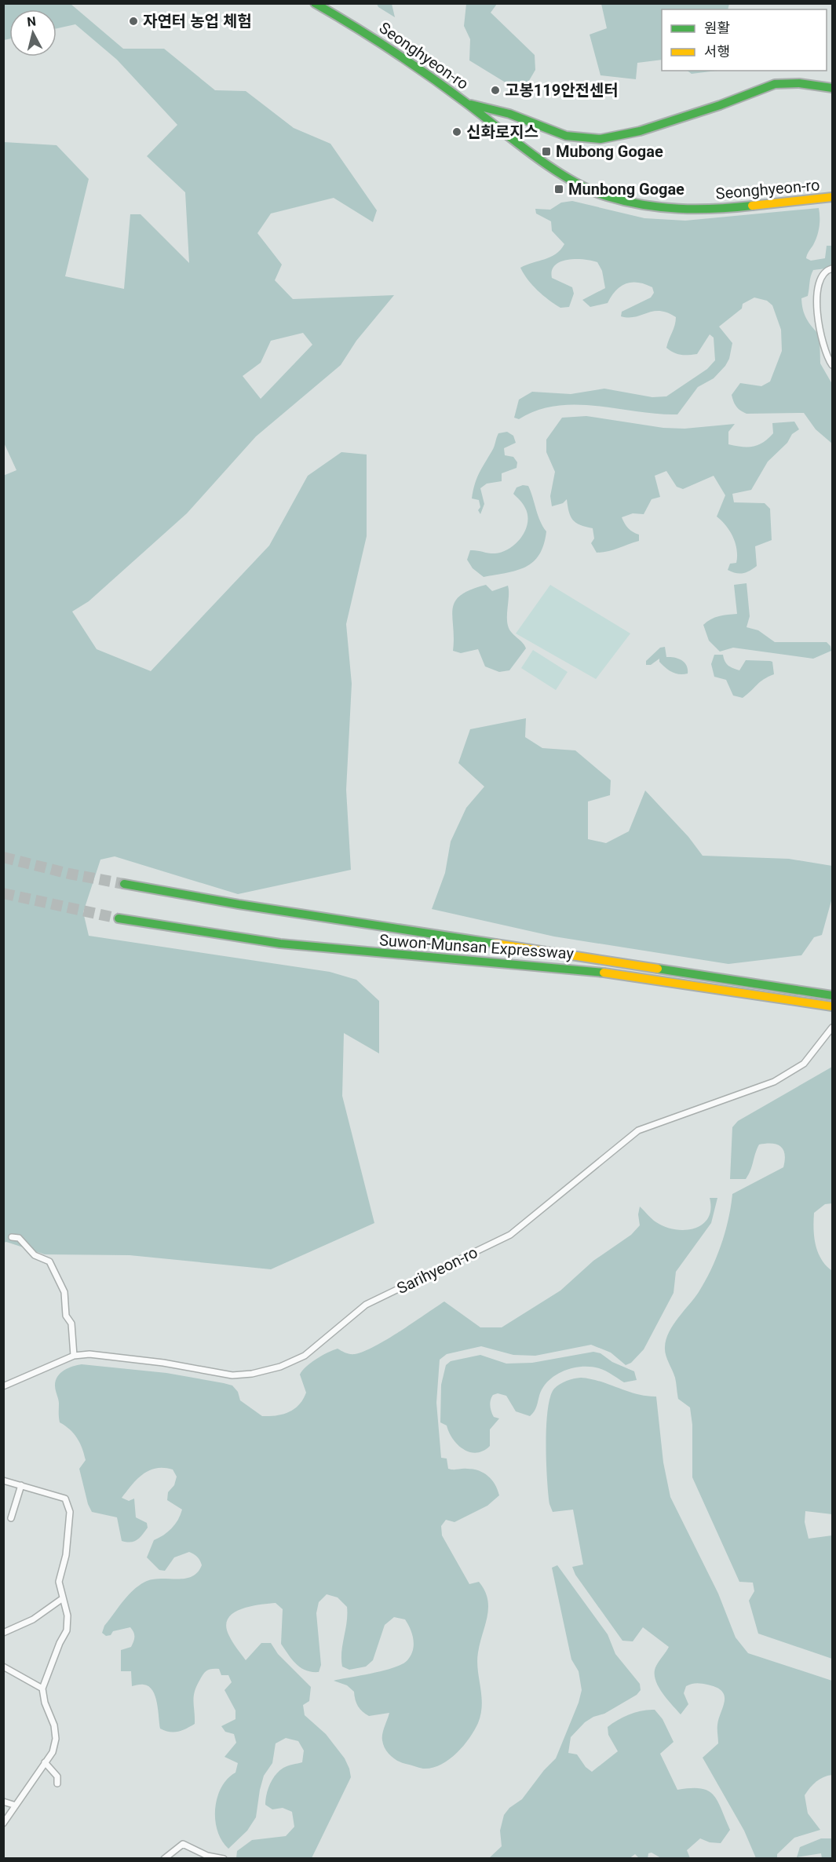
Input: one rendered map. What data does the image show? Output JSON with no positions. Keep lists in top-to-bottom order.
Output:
{
  "streets": {
    "main road": ["Seonghyeon-ro", "Suwon-Munsan Expressway"],
    "street": ["Sarihyeon-ro"]
  },
  "places": {
    "other": ["자연터 농업 체험", "고봉119안전센터", "신화로지스"],
    "transit": ["Mubong Gogae", "Munbong Gogae"]
  },
  "legend": ["원활", "서행"],
  "north": "top"
}
